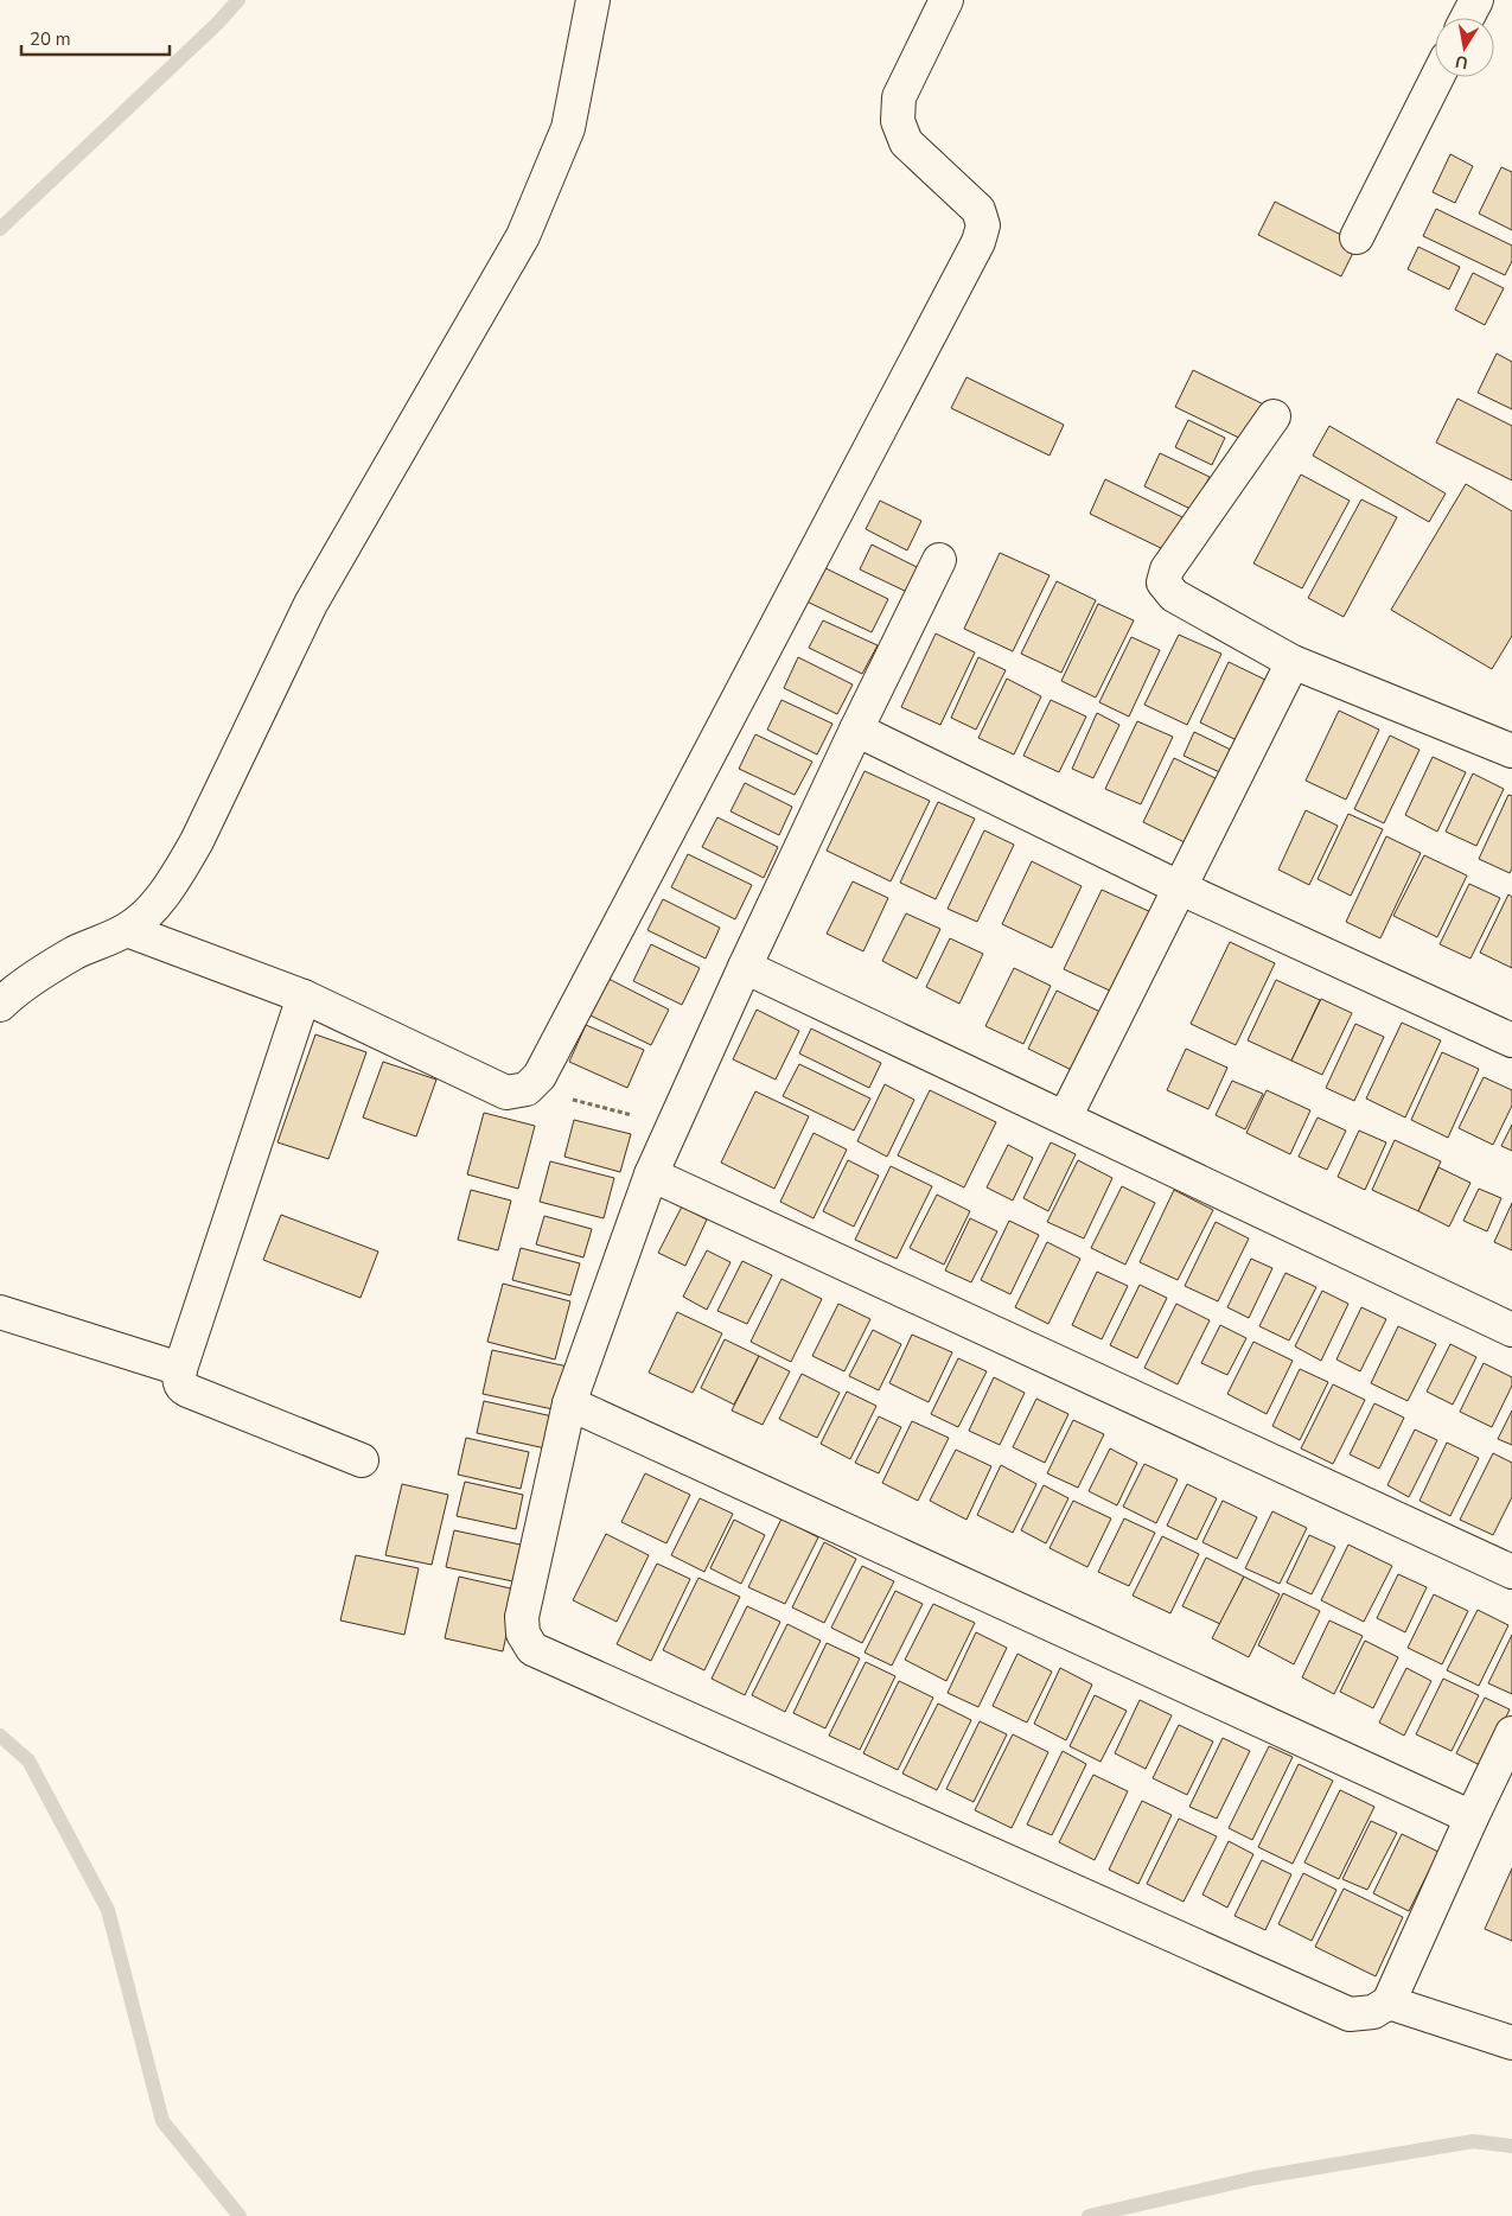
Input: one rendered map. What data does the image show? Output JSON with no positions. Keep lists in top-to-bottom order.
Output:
{
  "scale_bar": "20 m",
  "north": "bottom"
}
